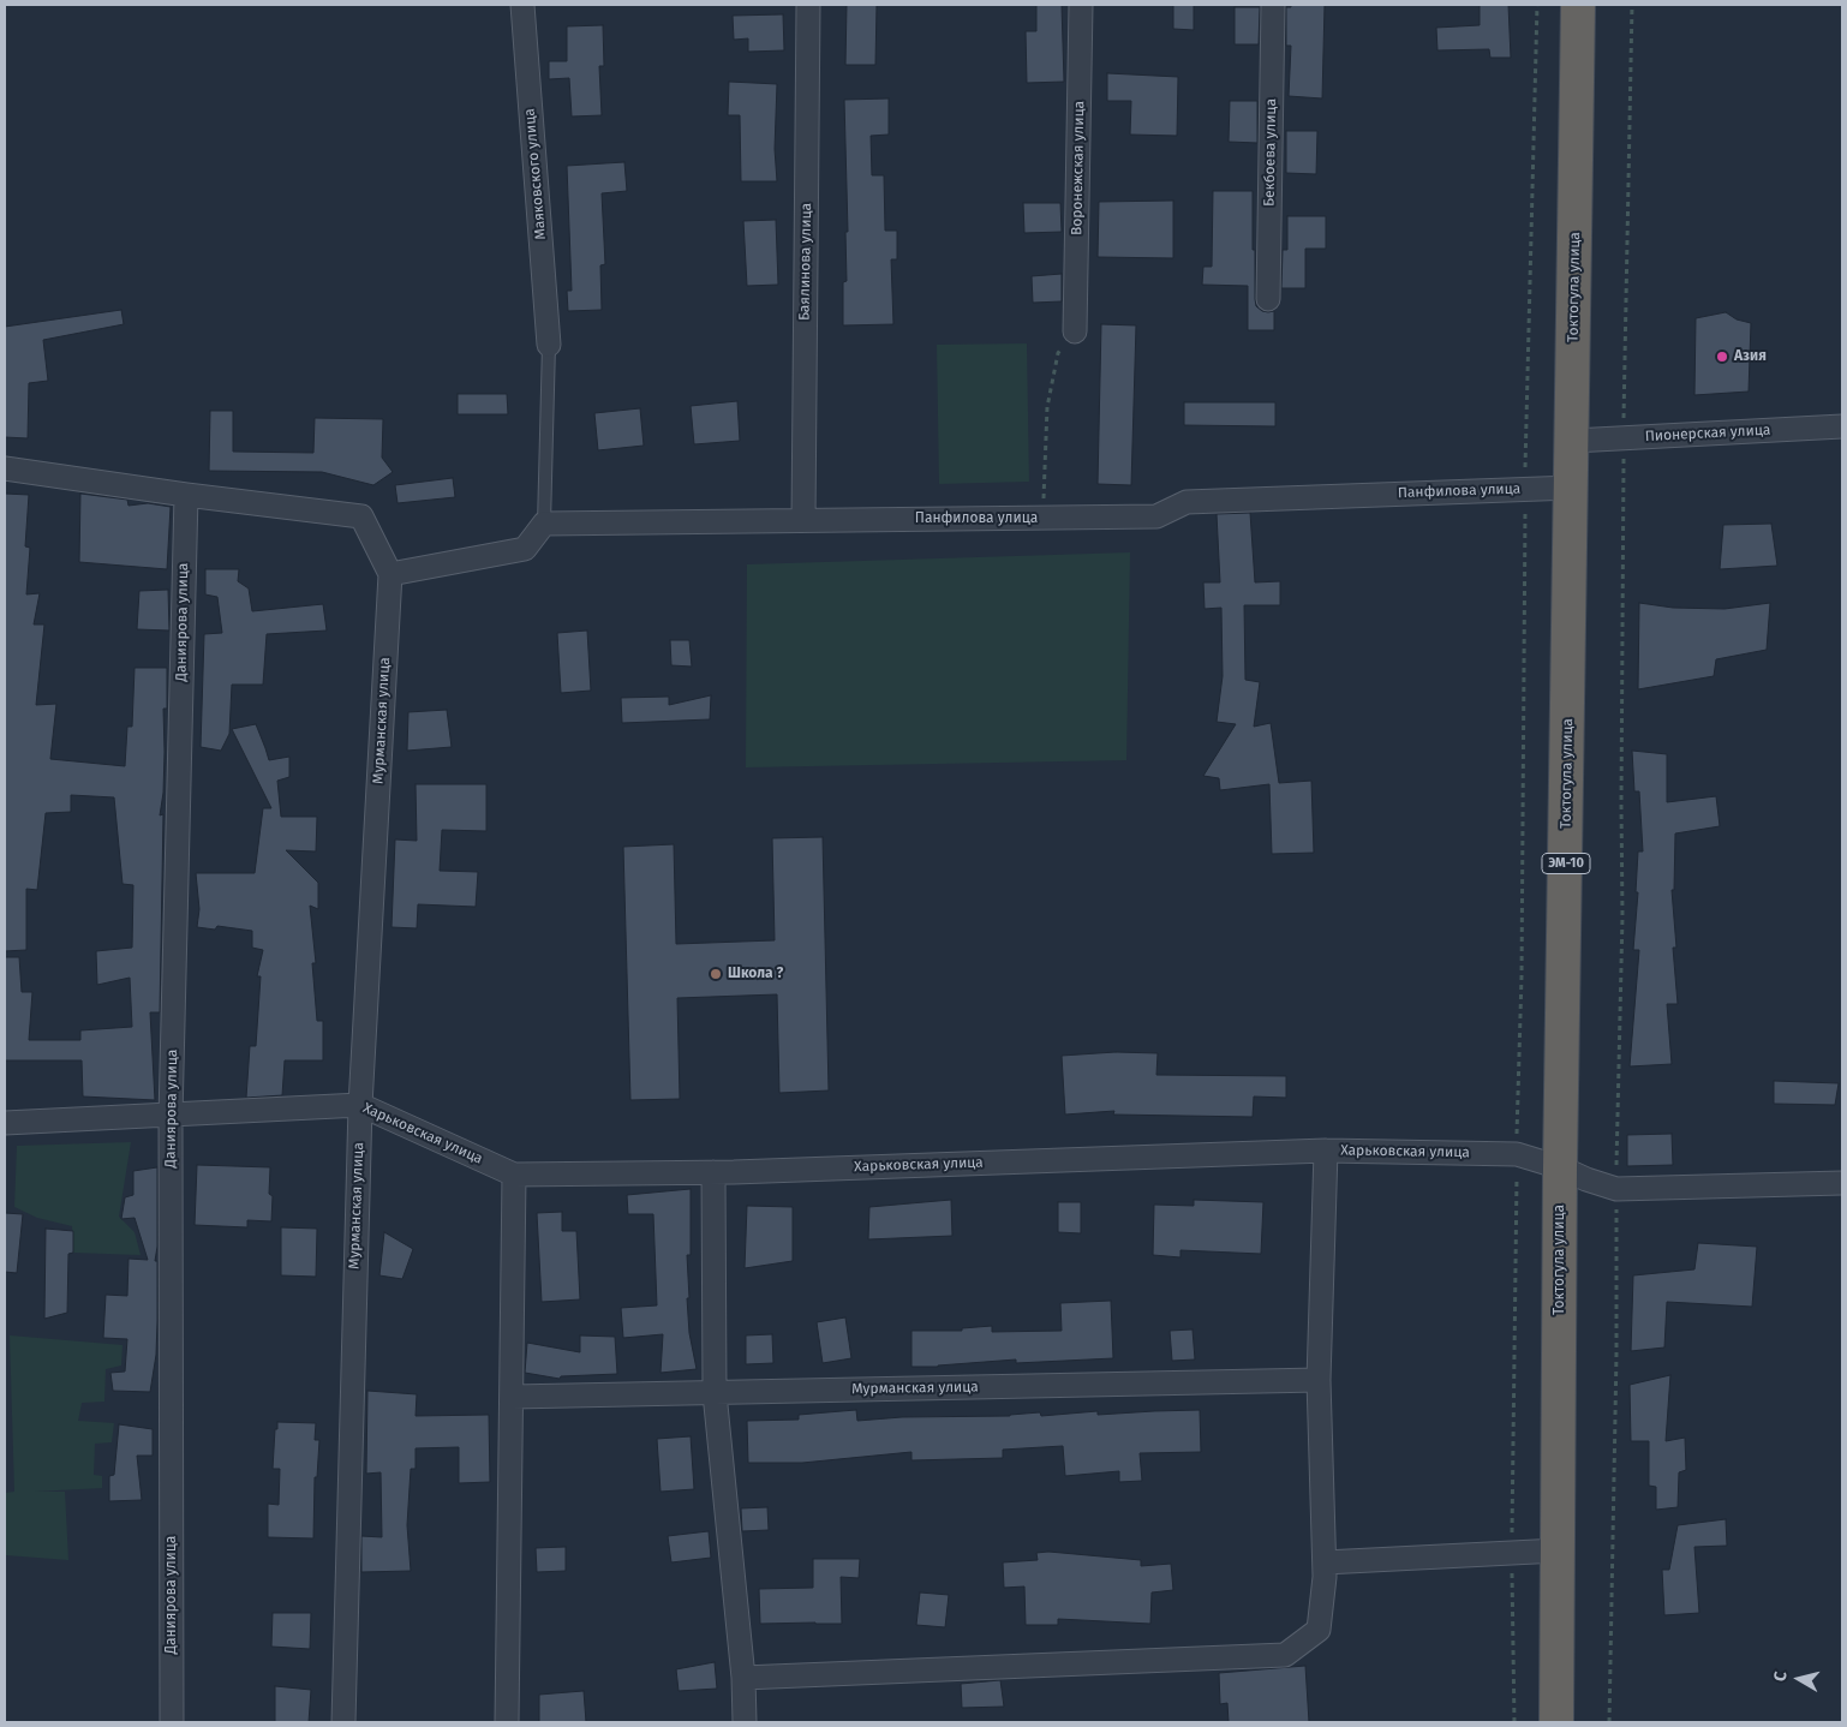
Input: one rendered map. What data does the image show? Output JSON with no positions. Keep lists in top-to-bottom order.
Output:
{
  "streets": {
    "highway": ["Токтогула улица", "ЭМ-10"],
    "street": [
      "Бекбоева улица",
      "Воронежская улица",
      "Маяковского улица",
      "Баялинова улица",
      "Пионерская улица",
      "Панфилова улица",
      "Даниярова улица",
      "Мурманская улица",
      "Харьковская улица"
    ]
  },
  "crossings": [
    ["Баялинова улица", "Панфилова улица"],
    ["Токтогула улица", "Пионерская улица"],
    ["Токтогула улица", "Панфилова улица"],
    ["Токтогула улица", "Харьковская улица"],
    ["Даниярова улица", "Мурманская улица"],
    ["Даниярова улица", "Харьковская улица"],
    ["Мурманская улица", "Харьковская улица"]
  ],
  "places": ["Aзия", "Школа ?"],
  "north": "left"
}
